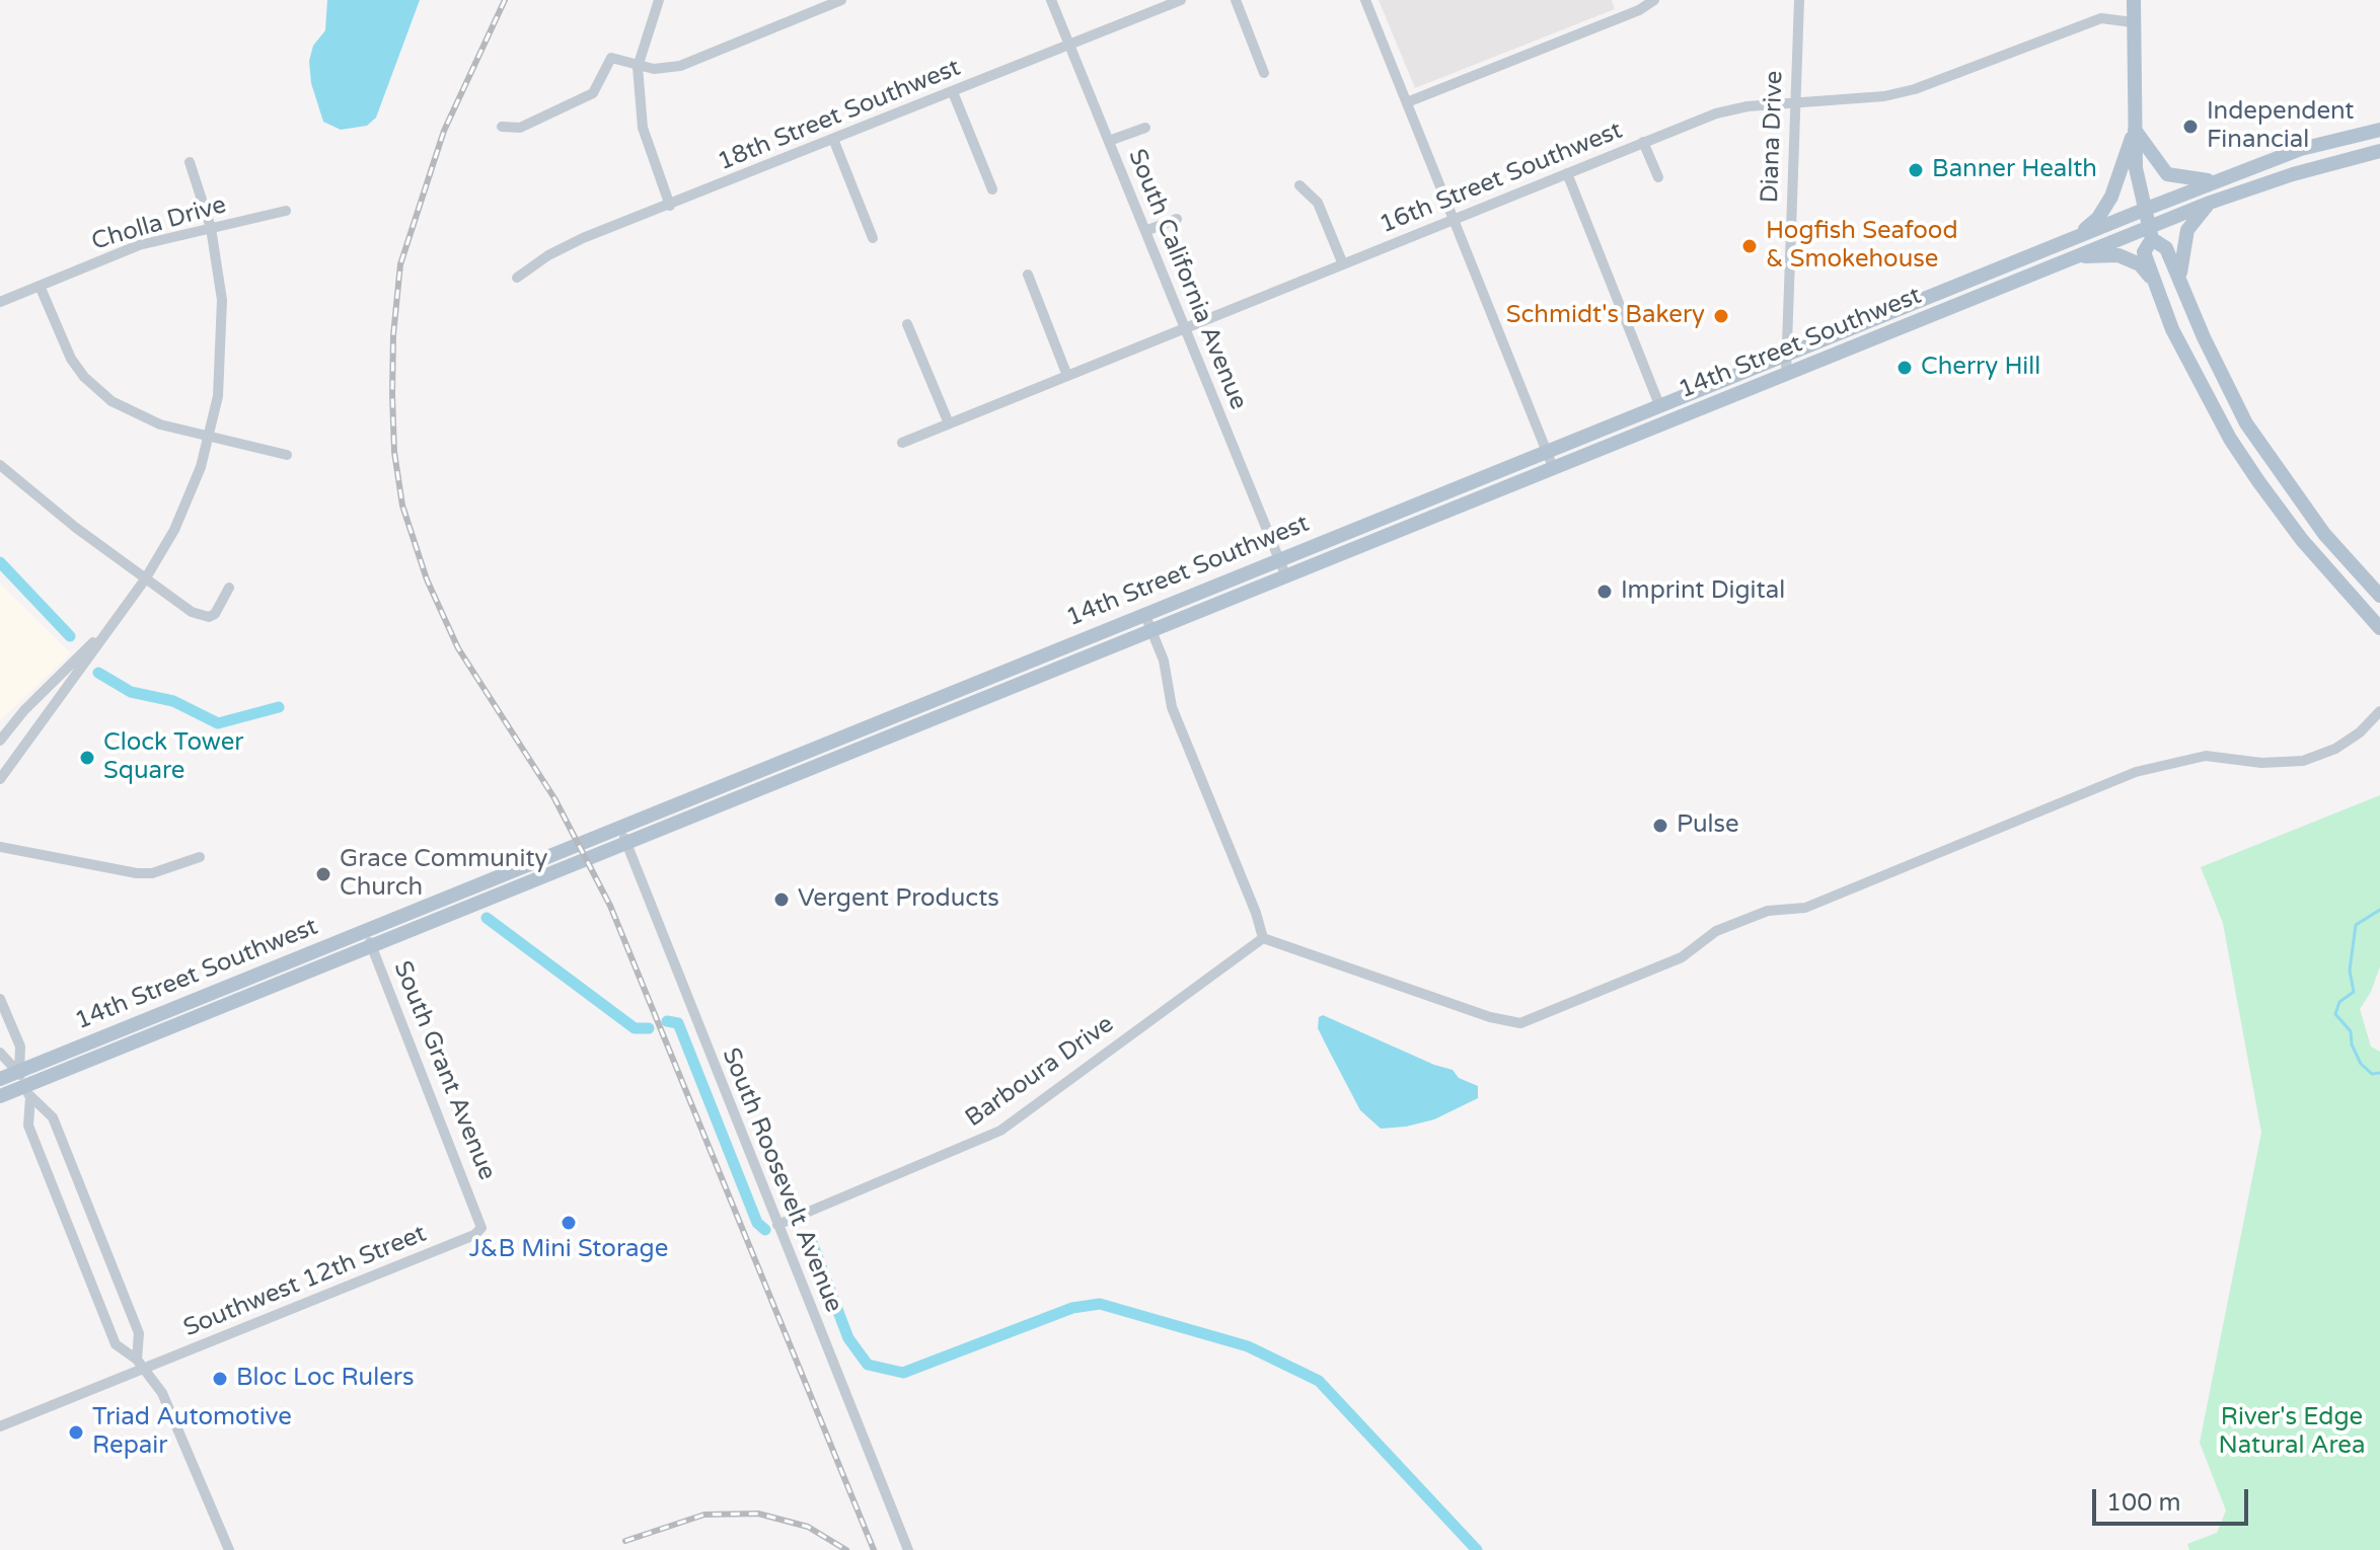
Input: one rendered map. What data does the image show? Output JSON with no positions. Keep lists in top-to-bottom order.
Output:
{
  "streets": {
    "main road": ["14th Street Southwest"],
    "street": [
      "18th Street Southwest",
      "Diana Drive",
      "16th Street Southwest",
      "Cholla Drive",
      "South California Avenue",
      "South Grant Avenue",
      "Barboura Drive",
      "South Roosevelt Avenue",
      "Southwest 12th Street"
    ]
  },
  "crossings": [
    ["18th Street Southwest", "South California Avenue"],
    ["Diana Drive", "16th Street Southwest"],
    ["Diana Drive", "14th Street Southwest"],
    ["16th Street Southwest", "South California Avenue"],
    ["South California Avenue", "14th Street Southwest"],
    ["14th Street Southwest", "South Grant Avenue"],
    ["14th Street Southwest", "South Roosevelt Avenue"],
    ["South Grant Avenue", "Southwest 12th Street"],
    ["Barboura Drive", "South Roosevelt Avenue"]
  ],
  "parks": ["River's Edge Natural Area"],
  "places": [
    "Independent Financial",
    "Banner Health",
    "Hogfish Seafood & Smokehouse",
    "Schmidt's Bakery",
    "Cherry Hill",
    "Imprint Digital",
    "Clock Tower Square",
    "Pulse",
    "Grace Community Church",
    "Vergent Products",
    "J&B Mini Storage",
    "Bloc Loc Rulers",
    "Triad Automotive Repair"
  ],
  "scale_bar": "100 m"
}
